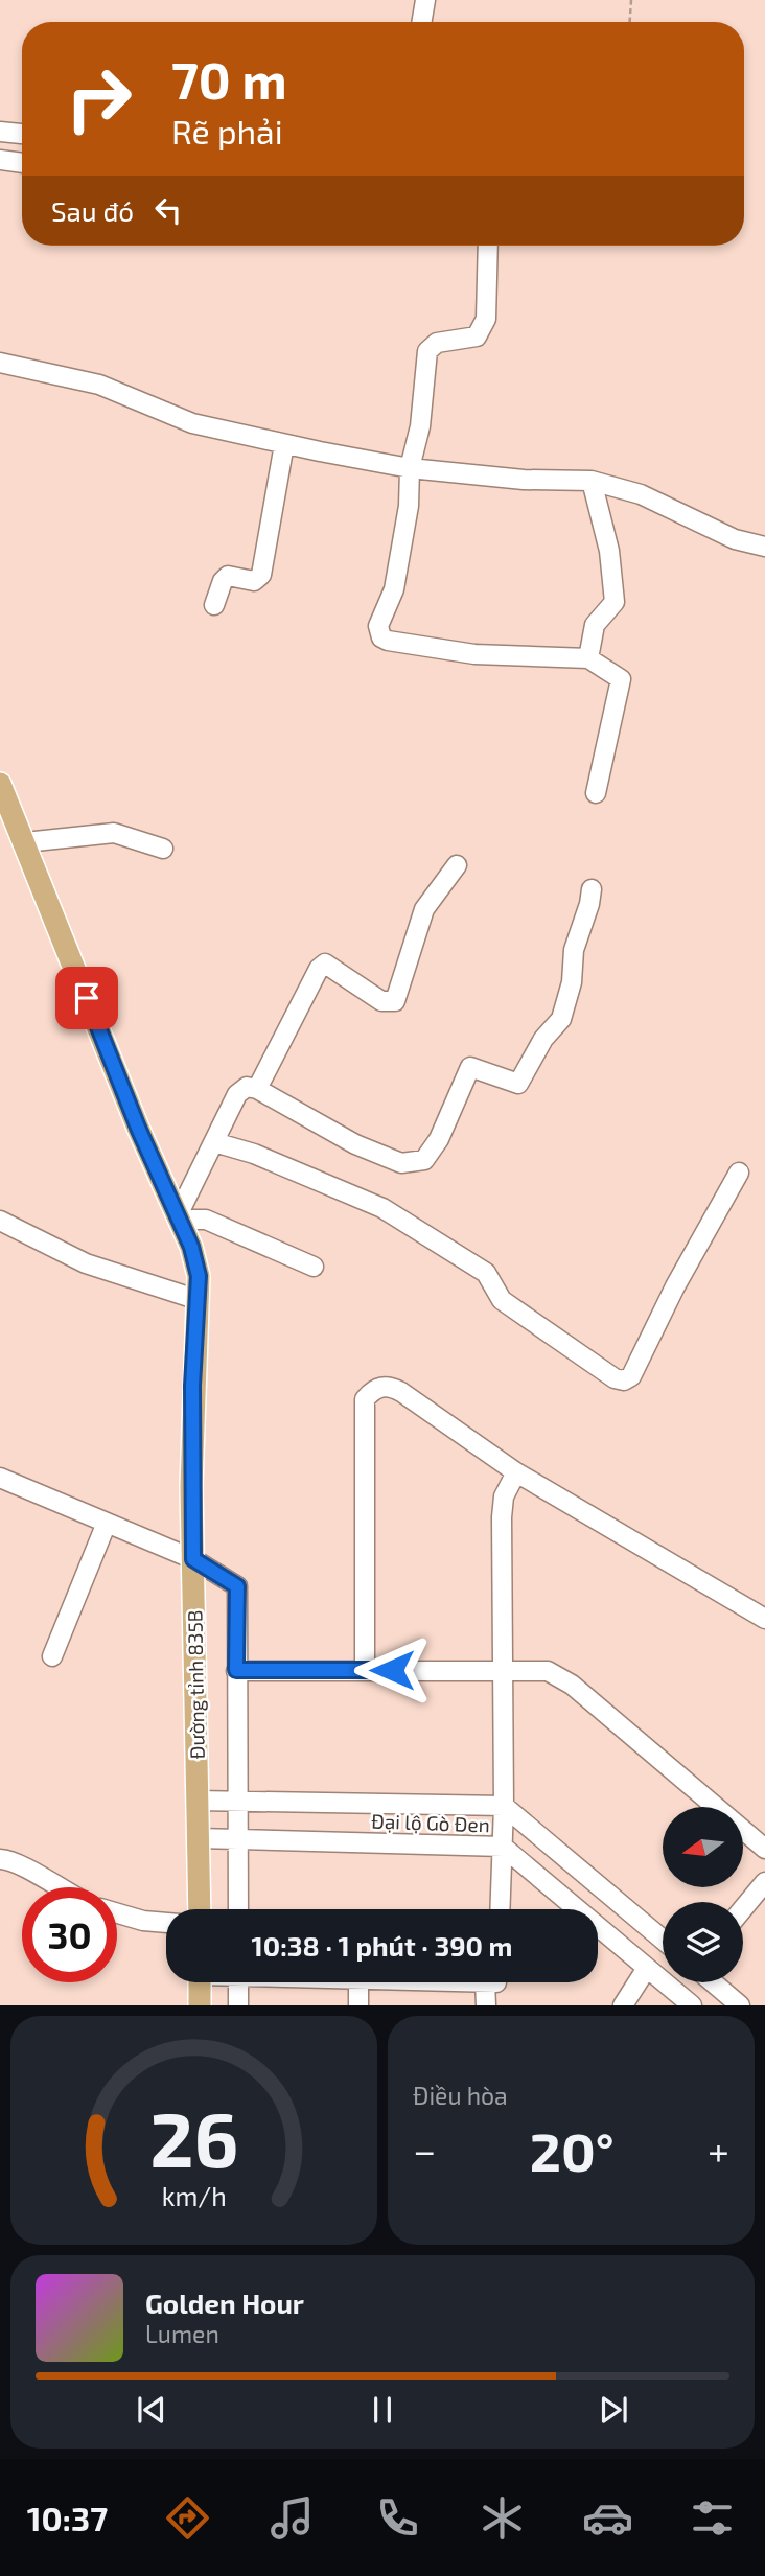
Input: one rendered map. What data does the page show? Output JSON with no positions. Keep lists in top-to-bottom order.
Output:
{
  "streets": {
    "main road": ["Đường tỉnh 835B"],
    "street": ["Đại lộ Gò Đen"]
  },
  "crossings": [
    ["Đường tỉnh 835B", "Đại lộ Gò Đen"]
  ],
  "north": "left",
  "page": {
    "turn": ["70 m", "Rẽ phải"],
    "then": "Sau đó",
    "limit": "30",
    "trip": "10:38 · 1 phút · 390 m",
    "tile": "Điều hòa",
    "heat": ["−", "20°", "+"],
    "song": ["Golden Hour", "Lumen"],
    "tabs": "10:37",
    "gauge": ["26", "km/h"]
  }
}
